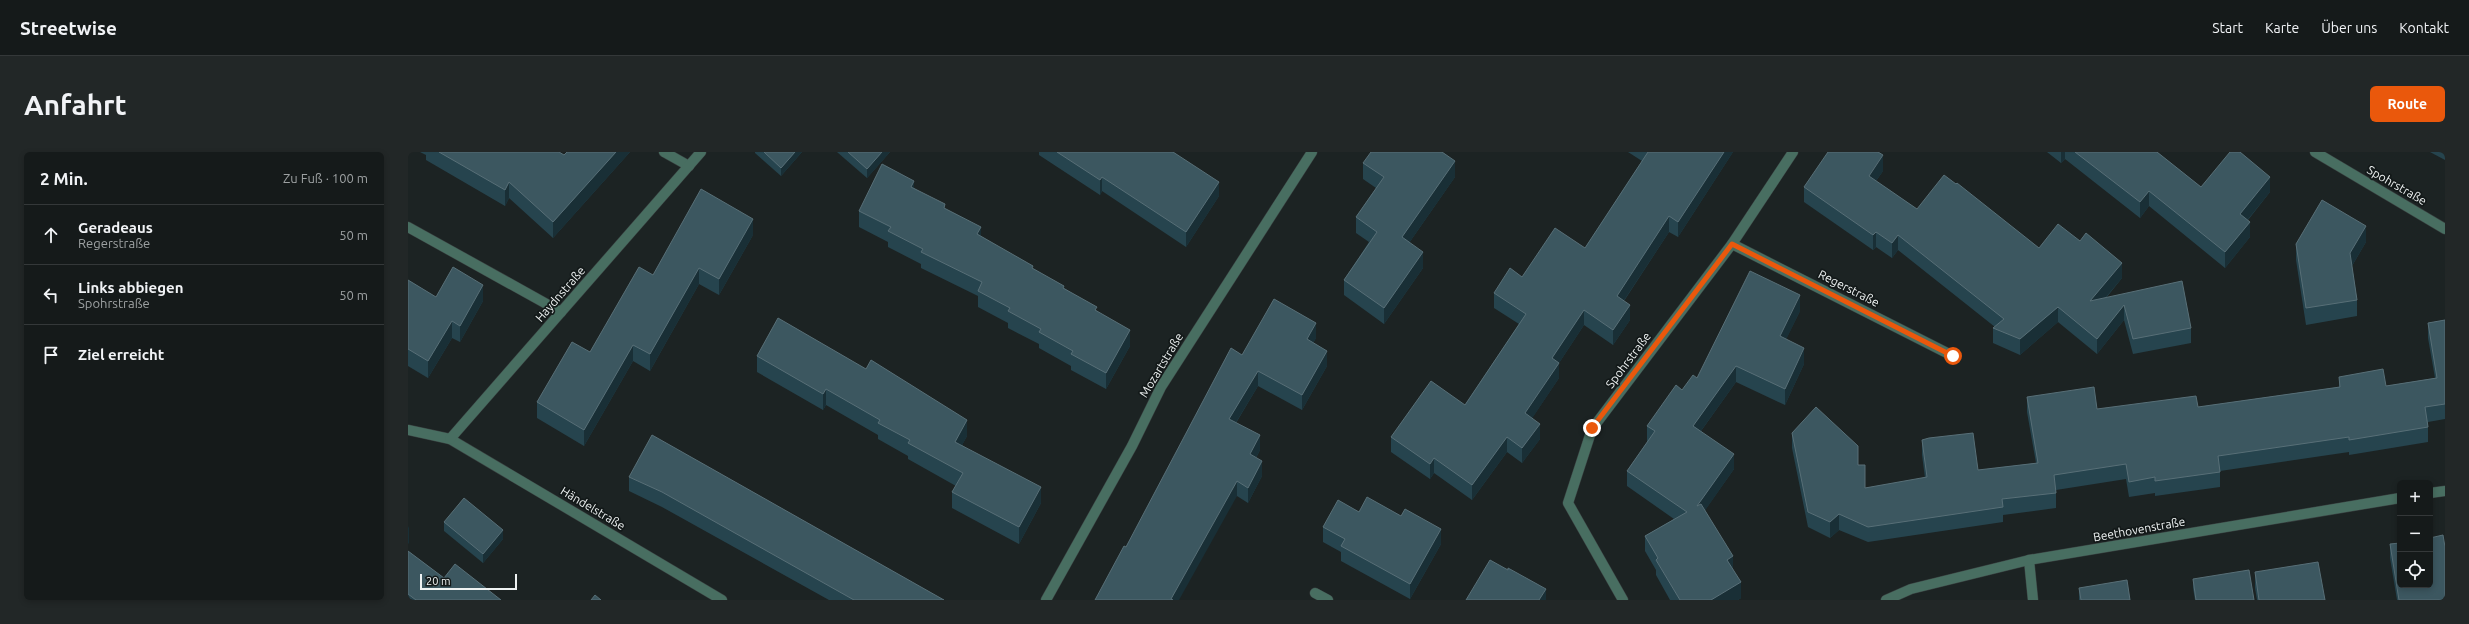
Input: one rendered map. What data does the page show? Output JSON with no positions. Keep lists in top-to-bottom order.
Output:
{
  "streets": {
    "street": [
      "Spohrstraße",
      "Regerstraße",
      "Haydnstraße",
      "Mozartstraße",
      "Händelstraße",
      "Beethovenstraße"
    ]
  },
  "crossings": [
    ["Spohrstraße", "Regerstraße"],
    ["Haydnstraße", "Händelstraße"]
  ],
  "scale_bar": "20 m",
  "page": {
    "header": "Streetwise",
    "nav": [
      "Start",
      "Karte",
      "Über uns",
      "Kontakt"
    ],
    "buttons": "Route",
    "title": "Anfahrt",
    "heading": ["2 Min.", "Zu Fuß · 100 m"],
    "list": [
      ["Geradeaus", "Regerstraße", "50 m"],
      ["Links abbiegen", "Spohrstraße", "50 m"],
      "Ziel erreicht"
    ],
    "map_buttons": ["+", "−"],
    "scale": "20 m"
  }
}
